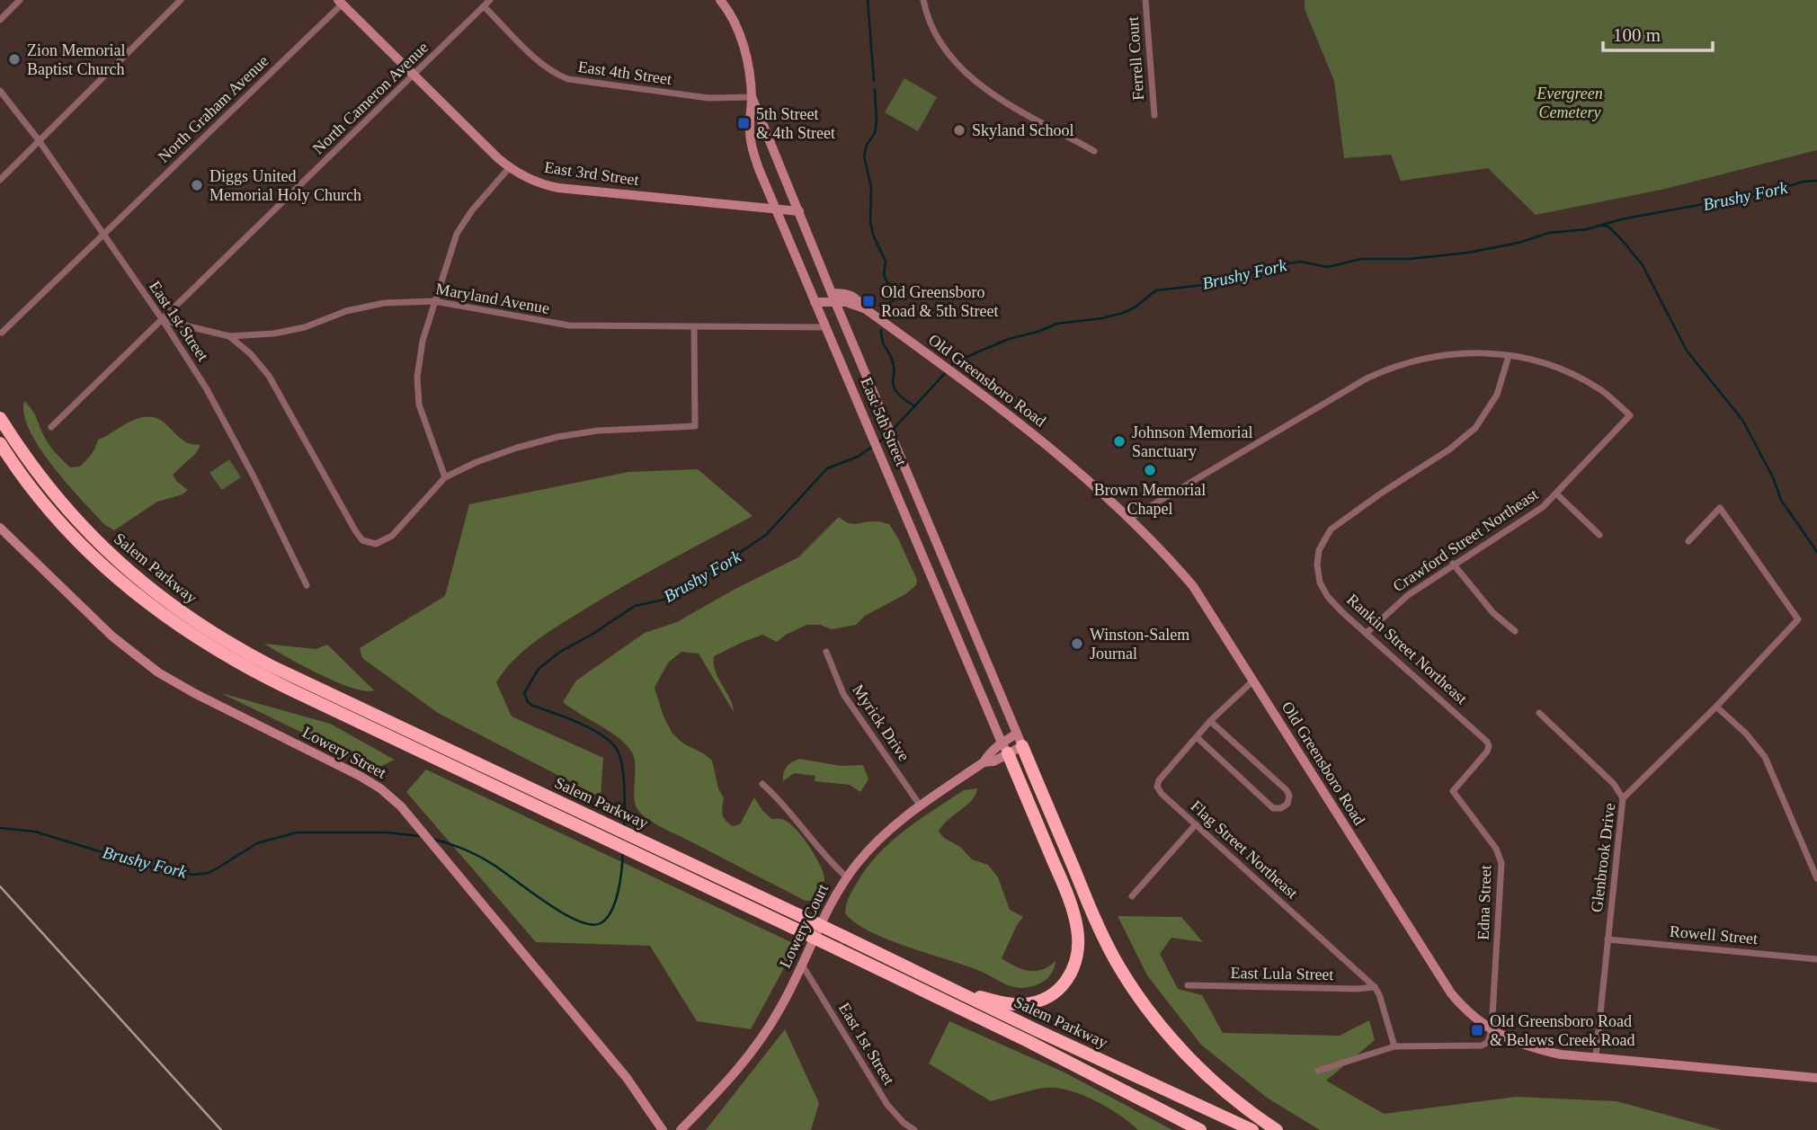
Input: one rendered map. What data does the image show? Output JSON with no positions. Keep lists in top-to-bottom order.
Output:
{
  "streets": {
    "highway": ["Salem Parkway"],
    "street": [
      "Ferrell Court",
      "East 4th Street",
      "North Cameron Avenue",
      "North Graham Avenue",
      "East 3rd Street",
      "Maryland Avenue",
      "East 1st Street",
      "Old Greensboro Road",
      "East 5th Street",
      "Crawford Street Northeast",
      "Rankin Street Northeast",
      "Myrick Drive",
      "Lowery Street",
      "Flag Street Northeast",
      "Glenbrook Drive",
      "Edna Street",
      "Lowery Court",
      "Rowell Street",
      "East Lula Street"
    ]
  },
  "crossings": [
    ["East 4th Street", "North Cameron Avenue"],
    ["East 4th Street", "East 5th Street"],
    ["North Cameron Avenue", "East 3rd Street"],
    ["North Cameron Avenue", "Maryland Avenue"],
    ["North Cameron Avenue", "East 1st Street"],
    ["North Graham Avenue", "East 3rd Street"],
    ["North Graham Avenue", "East 1st Street"],
    ["East 3rd Street", "East 5th Street"],
    ["Maryland Avenue", "East 1st Street"],
    ["Maryland Avenue", "East 5th Street"],
    ["East 1st Street", "Lowery Court"],
    ["Old Greensboro Road", "East 5th Street"],
    ["Old Greensboro Road", "Flag Street Northeast"],
    ["Old Greensboro Road", "Glenbrook Drive"],
    ["Old Greensboro Road", "Edna Street"],
    ["East 5th Street", "Lowery Court"],
    ["Crawford Street Northeast", "Rankin Street Northeast"],
    ["Rankin Street Northeast", "Edna Street"],
    ["Myrick Drive", "Lowery Court"],
    ["Flag Street Northeast", "East Lula Street"],
    ["Glenbrook Drive", "Rowell Street"]
  ],
  "water": ["Brushy Fork"],
  "parks": ["Evergreen Cemetery"],
  "places": {
    "other": [
      "Zion Memorial Baptist Church",
      "Skyland School",
      "Diggs United Memorial Holy Church",
      "Johnson Memorial Sanctuary",
      "Brown Memorial Chapel",
      "Winston-Salem Journal"
    ],
    "transit": ["5th Street & 4th Street", "Old Greensboro Road & 5th Street", "Old Greensboro Road & Belews Creek Road"]
  },
  "scale_bar": "100 m"
}
